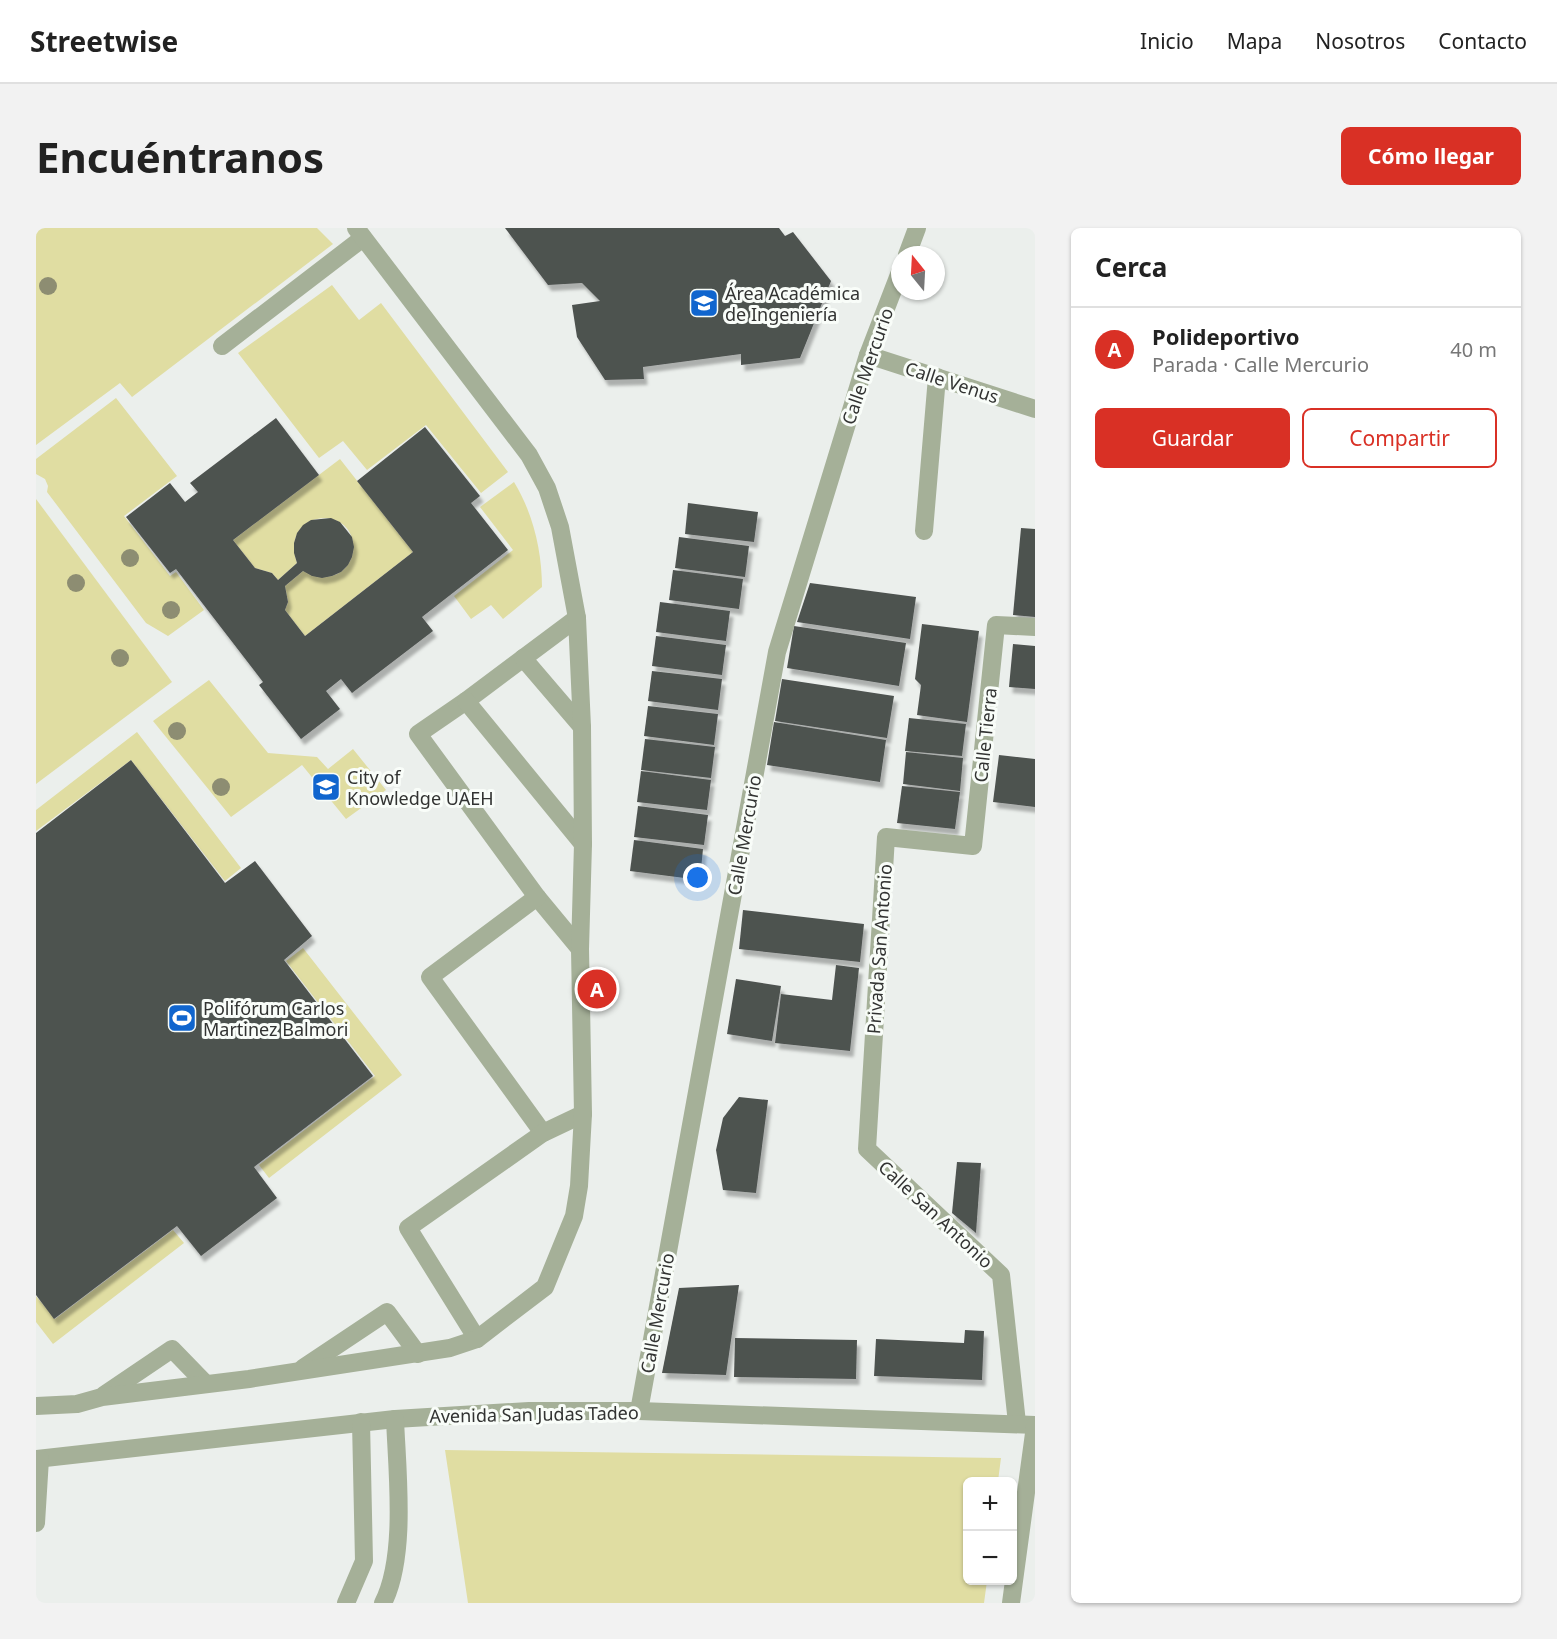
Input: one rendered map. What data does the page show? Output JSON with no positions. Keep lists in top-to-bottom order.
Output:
{
  "streets": {
    "street": [
      "Calle Mercurio",
      "Calle Venus",
      "Calle Tierra",
      "Privada San Antonio",
      "Calle San Antonio",
      "Avenida San Judas Tadeo"
    ]
  },
  "crossings": [
    ["Calle Mercurio", "Calle Venus"],
    ["Calle Mercurio", "Avenida San Judas Tadeo"],
    ["Calle Tierra", "Privada San Antonio"],
    ["Privada San Antonio", "Calle San Antonio"],
    ["Calle San Antonio", "Avenida San Judas Tadeo"]
  ],
  "places": {
    "school or university": ["Área Académica de Ingeniería", "City of Knowledge UAEH"],
    "sports": ["Polifórum Carlos Martinez Balmori"]
  },
  "north": "top",
  "page": {
    "header": "Streetwise",
    "nav": [
      "Inicio",
      "Mapa",
      "Nosotros",
      "Contacto"
    ],
    "buttons": [
      "Cómo llegar",
      ["Guardar", "Compartir"]
    ],
    "title": "Encuéntranos",
    "heading": "Cerca",
    "list": [
      {
        "mark": "A",
        "name": "Polideportivo",
        "note": "Parada · Calle Mercurio",
        "value": "40 m"
      }
    ],
    "pins": "A",
    "map_buttons": ["+", "−"]
  }
}
